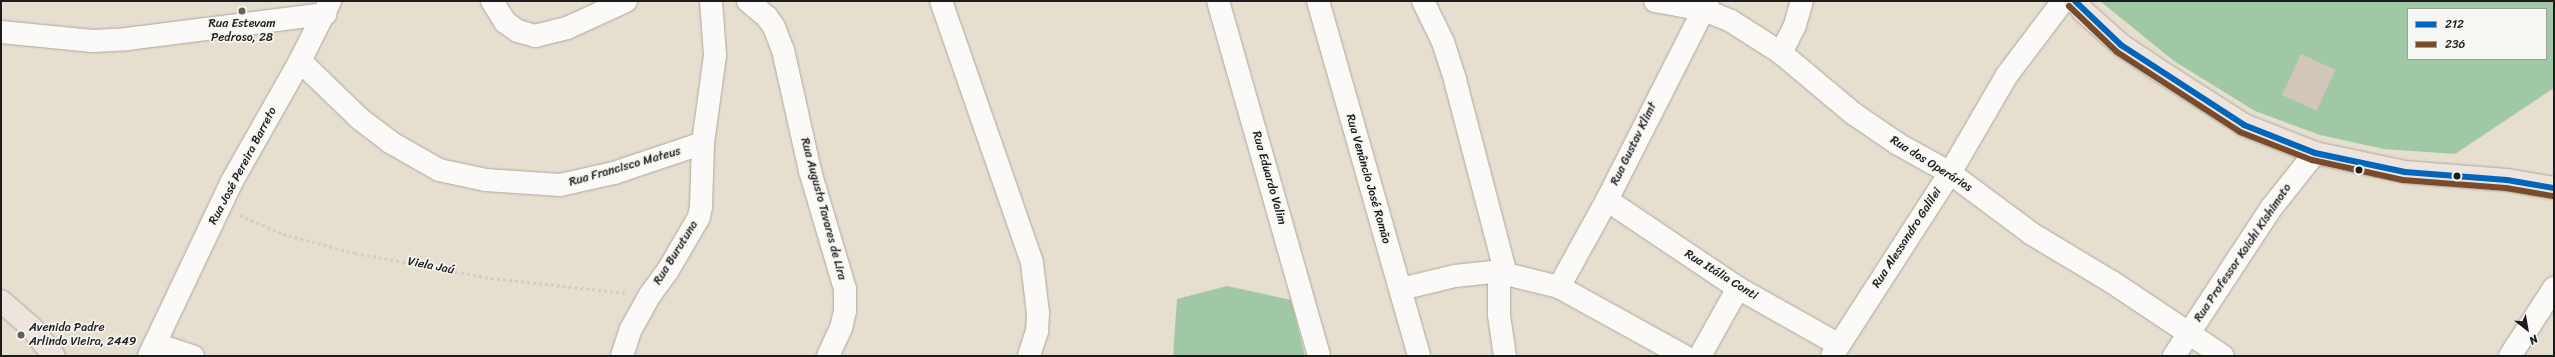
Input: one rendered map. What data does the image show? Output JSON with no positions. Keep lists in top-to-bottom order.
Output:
{
  "streets": {
    "street": [
      "Rua Gustav Klimt",
      "Rua dos Operários",
      "Rua José Pereira Barreto",
      "Rua Francisco Mateus",
      "Rua Eduardo Valim",
      "Rua Venâncio José Romão",
      "Rua Augusto Tavares de Lira",
      "Rua Alessandro Galilei",
      "Rua Burutuna",
      "Rua Professor Koichi Kishimoto",
      "Rua Itália Conti"
    ],
    "path": ["Viela Jaú"]
  },
  "crossings": [
    ["Rua Gustav Klimt", "Rua dos Operários"],
    ["Rua Gustav Klimt", "Rua Itália Conti"],
    ["Rua dos Operários", "Rua Alessandro Galilei"],
    ["Rua dos Operários", "Rua Professor Koichi Kishimoto"],
    ["Rua José Pereira Barreto", "Rua Francisco Mateus"],
    ["Rua José Pereira Barreto", "Viela Jaú"],
    ["Rua Francisco Mateus", "Rua Burutuna"],
    ["Rua Alessandro Galilei", "Rua Itália Conti"],
    ["Rua Burutuna", "Viela Jaú"]
  ],
  "places": ["Rua Estevam Pedroso, 28", "Avenida Padre Arlindo Vieira, 2449"],
  "lines": ["transit line 212", "transit line 236"],
  "legend": ["212", "236"],
  "north": "bottom right"
}
